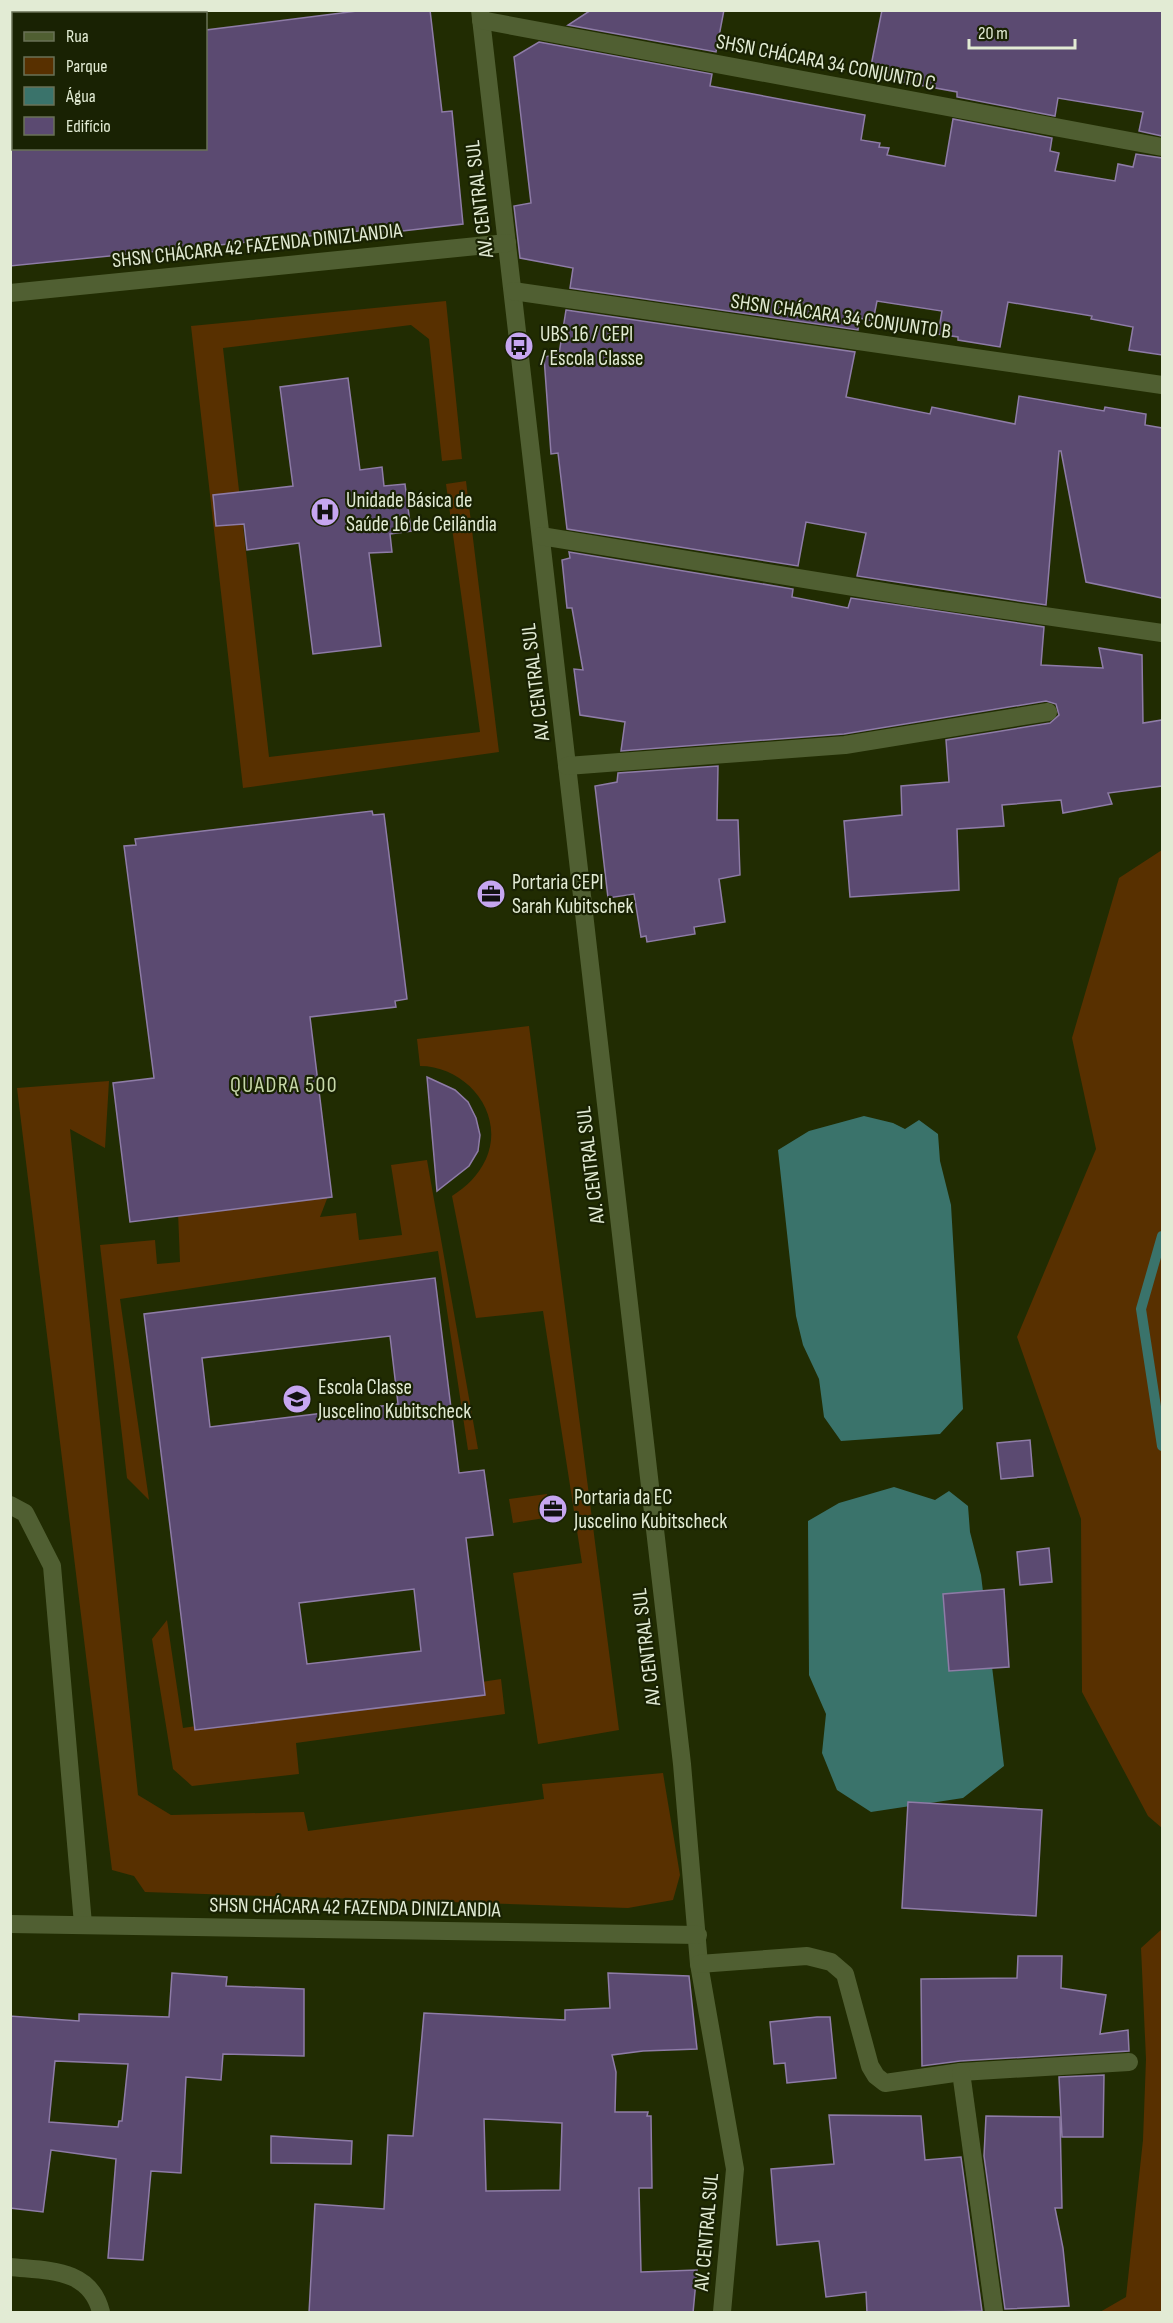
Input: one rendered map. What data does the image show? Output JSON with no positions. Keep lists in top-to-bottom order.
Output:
{
  "streets": {
    "street": [
      "SHSN CHÁCARA 34 CONJUNTO C",
      "AV. CENTRAL SUL",
      "SHSN CHÁCARA 42 FAZENDA DINIZLANDIA",
      "SHSN CHÁCARA 34 CONJUNTO B"
    ]
  },
  "crossings": [
    ["SHSN CHÁCARA 34 CONJUNTO C", "AV. CENTRAL SUL"],
    ["AV. CENTRAL SUL", "SHSN CHÁCARA 42 FAZENDA DINIZLANDIA"],
    ["AV. CENTRAL SUL", "SHSN CHÁCARA 34 CONJUNTO B"]
  ],
  "districts": ["QUADRA 500"],
  "places": {
    "bus stop": ["UBS 16 / CEPI / Escola Classe"],
    "hospital": ["Unidade Básica de Saúde 16 de Ceilândia"],
    "office": ["Portaria CEPI Sarah Kubitschek", "Portaria da EC Juscelino Kubitscheck"],
    "school or university": ["Escola Classe Juscelino Kubitscheck"]
  },
  "legend": [
    "Rua",
    "Parque",
    "Água",
    "Edifício"
  ],
  "scale_bar": "20 m"
}
